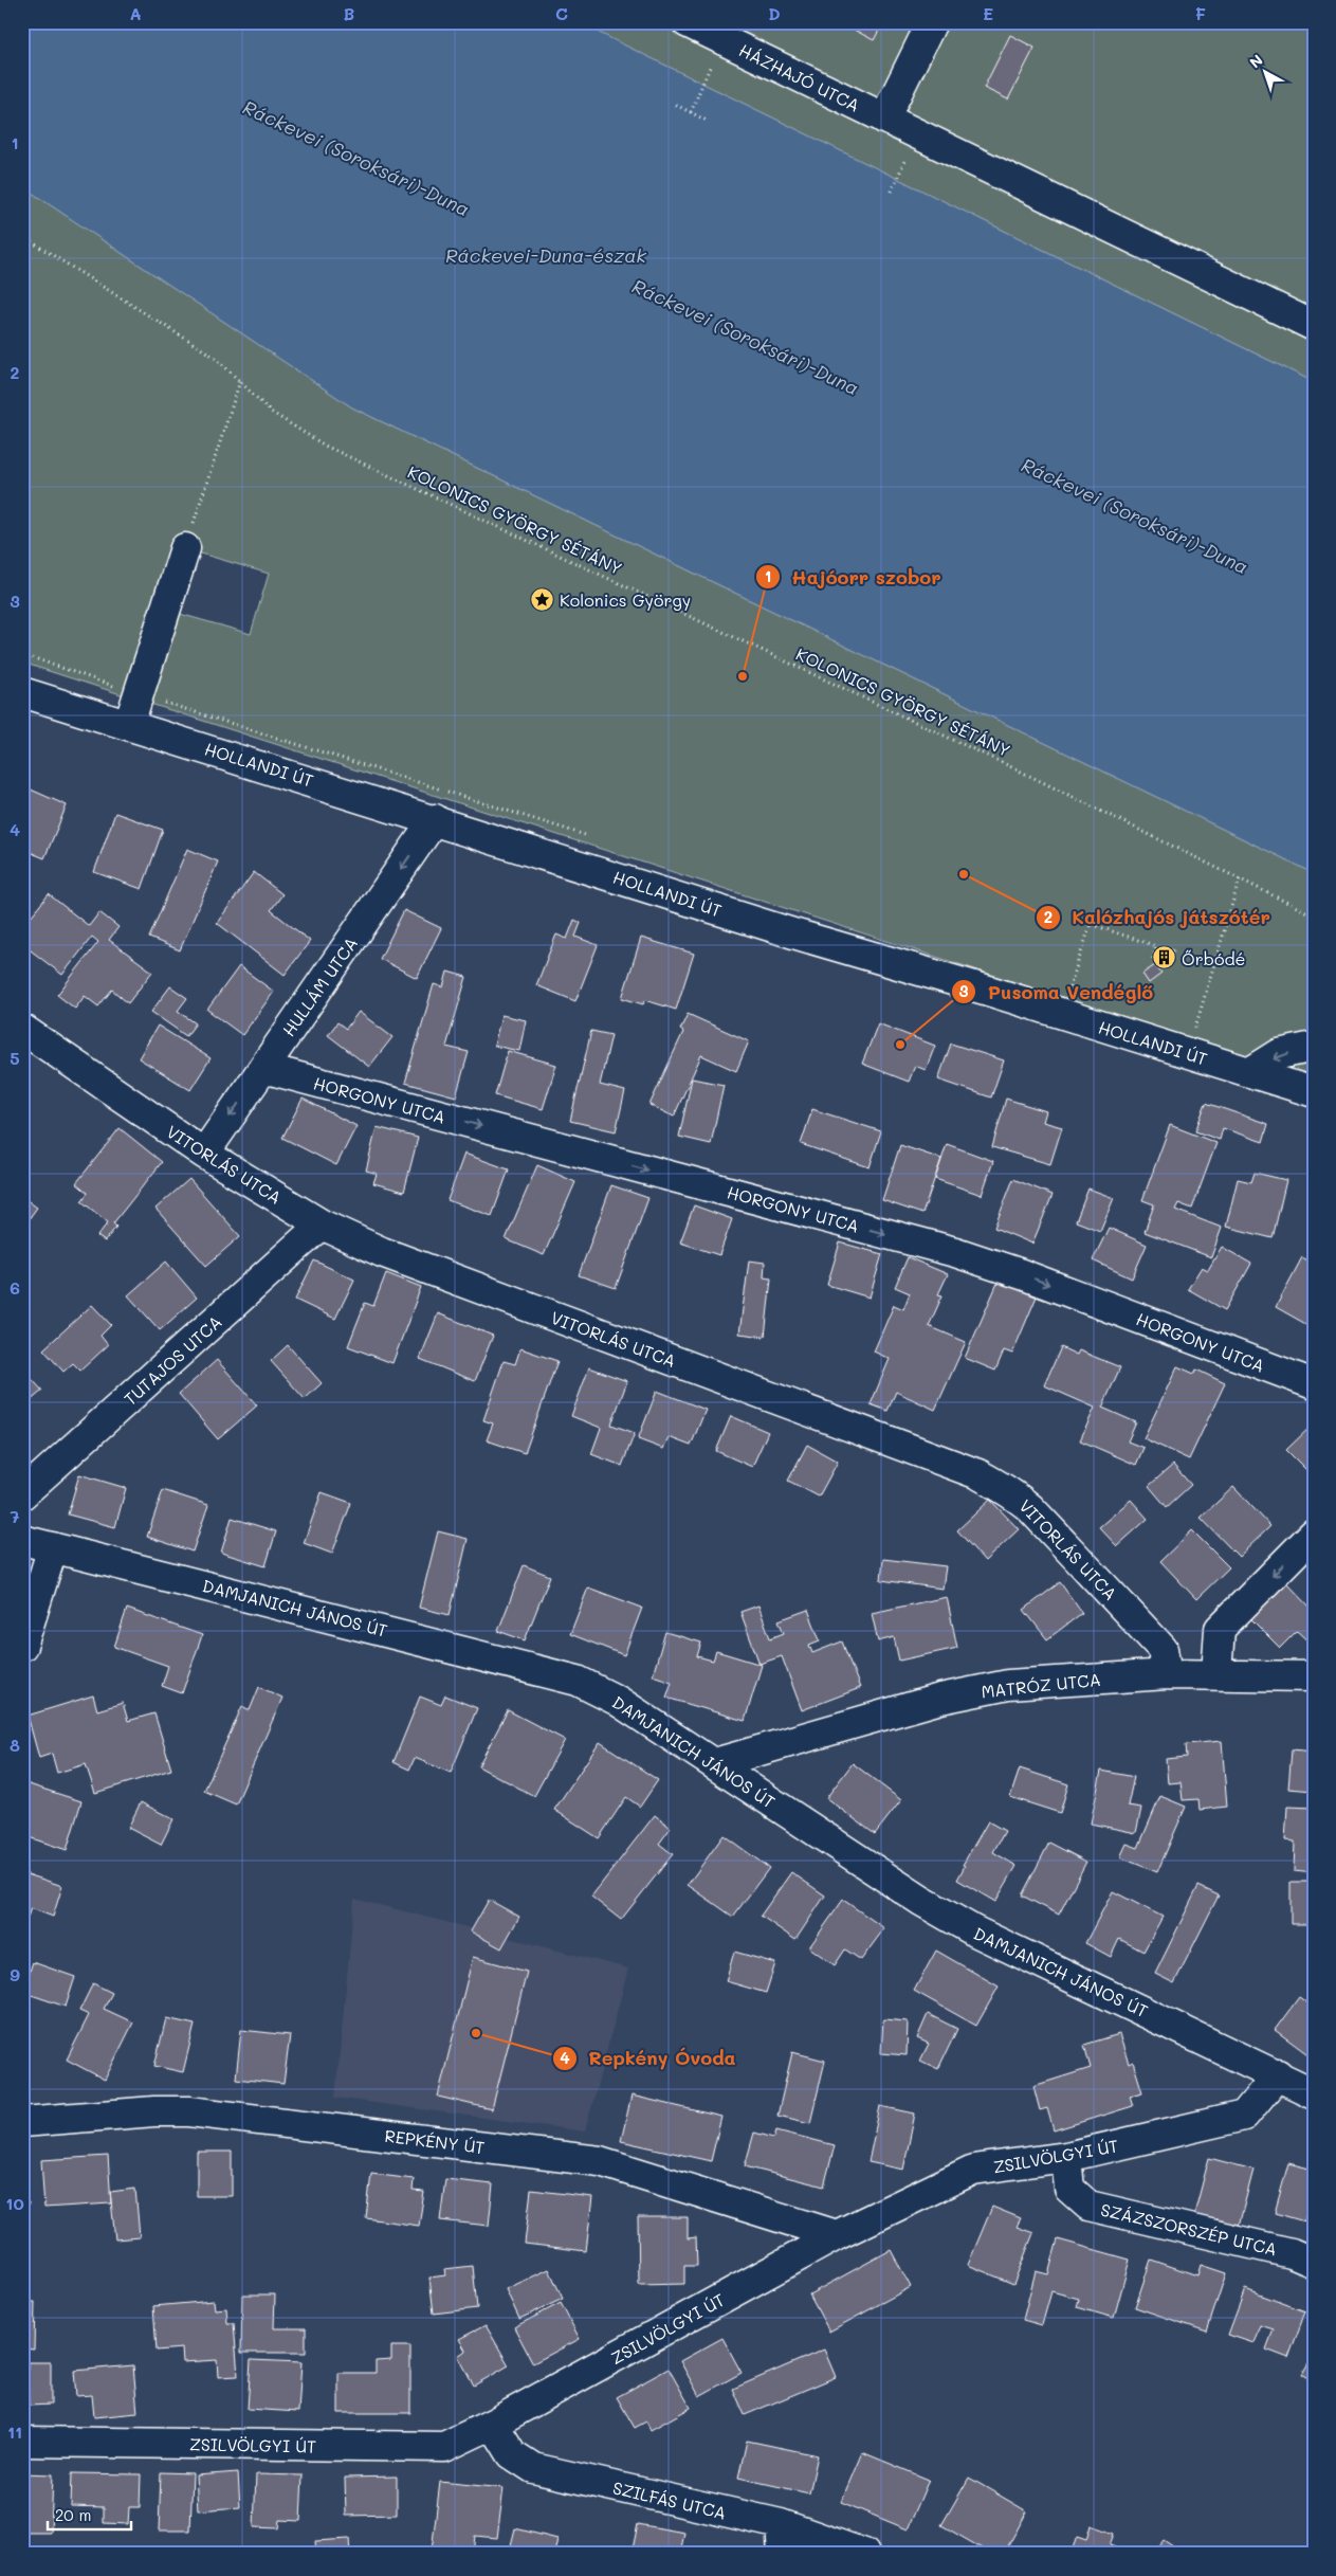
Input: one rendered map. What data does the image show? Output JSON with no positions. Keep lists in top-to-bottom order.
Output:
{
  "streets": {
    "street": [
      "HÁZHAJÓ UTCA",
      "HOLLANDI ÚT",
      "HULLÁM UTCA",
      "HORGONY UTCA",
      "VITORLÁS UTCA",
      "TUTAJOS UTCA",
      "DAMJANICH JÁNOS ÚT",
      "MATRÓZ UTCA",
      "REPKÉNY ÚT",
      "ZSILVÖLGYI ÚT",
      "SZÁZSZORSZÉP UTCA",
      "SZILFÁS UTCA"
    ],
    "path": ["KOLONICS GYÖRGY SÉTÁNY"]
  },
  "crossings": [
    ["HOLLANDI ÚT", "HULLÁM UTCA"],
    ["HULLÁM UTCA", "HORGONY UTCA"],
    ["HULLÁM UTCA", "VITORLÁS UTCA"],
    ["VITORLÁS UTCA", "TUTAJOS UTCA"],
    ["VITORLÁS UTCA", "MATRÓZ UTCA"],
    ["DAMJANICH JÁNOS ÚT", "MATRÓZ UTCA"],
    ["DAMJANICH JÁNOS ÚT", "ZSILVÖLGYI ÚT"],
    ["REPKÉNY ÚT", "ZSILVÖLGYI ÚT"],
    ["ZSILVÖLGYI ÚT", "SZÁZSZORSZÉP UTCA"],
    ["ZSILVÖLGYI ÚT", "SZILFÁS UTCA"]
  ],
  "one_way": ["HULLÁM UTCA", "HORGONY UTCA"],
  "water": ["Ráckevei (Soroksári)-Duna", "Ráckevei-Duna-észak"],
  "places": {
    "place": ["Kolonics György"],
    "other": [
      "Hajóorr szobor",
      "Kalózhajós játszótér",
      "Pusoma Vendéglő",
      "Repkény Óvoda"
    ],
    "building": ["Őrbódé"]
  },
  "scale_bar": "20 m",
  "north": "top left",
  "grid": {
    "columns": [
      "A",
      "B",
      "C",
      "D",
      "E",
      "F"
    ],
    "rows": [
      "1",
      "2",
      "3",
      "4",
      "5",
      "6",
      "7",
      "8",
      "9",
      "10",
      "11"
    ]
  }
}
